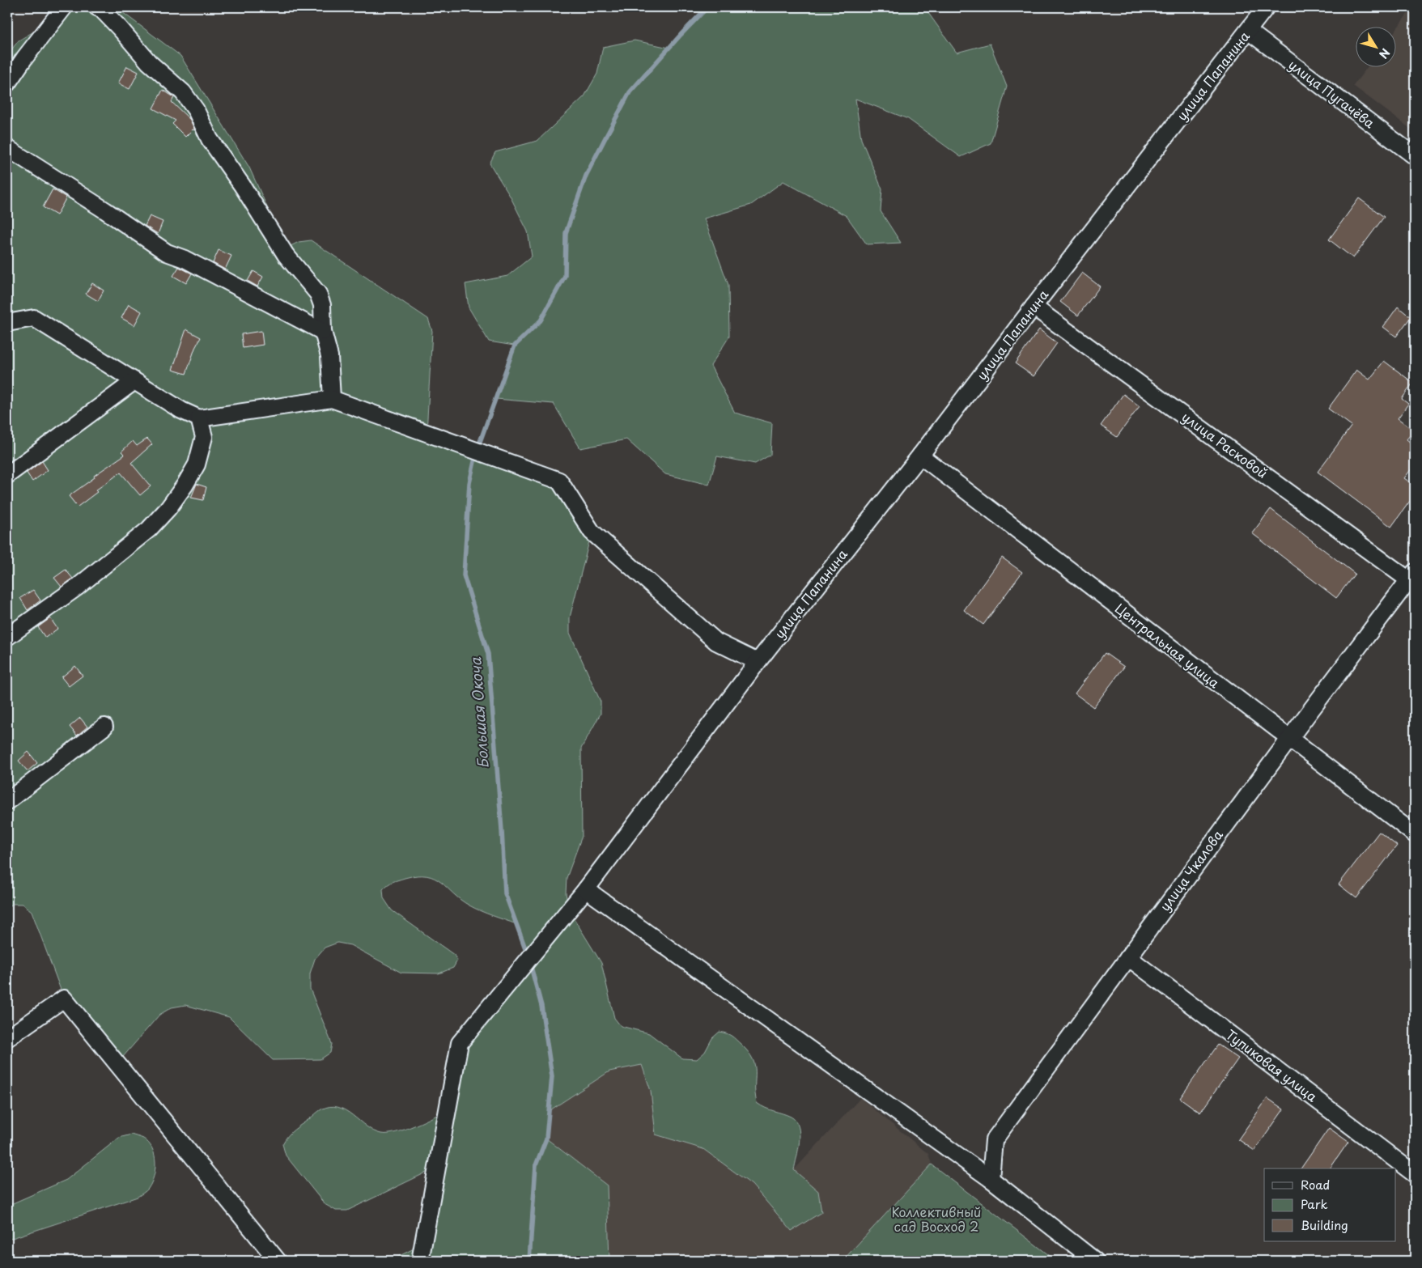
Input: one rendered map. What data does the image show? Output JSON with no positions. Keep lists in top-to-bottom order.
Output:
{
  "streets": {
    "street": [
      "улица Папанина",
      "улица Пугачёва",
      "улица Расковой",
      "Центральная улица",
      "улица Чкалова",
      "Тупиковая улица"
    ]
  },
  "crossings": [
    ["улица Папанина", "улица Пугачёва"],
    ["улица Папанина", "улица Расковой"],
    ["улица Папанина", "Центральная улица"],
    ["улица Расковой", "улица Чкалова"],
    ["Центральная улица", "улица Чкалова"],
    ["улица Чкалова", "Тупиковая улица"]
  ],
  "water": ["Большая Окоча"],
  "parks": ["Коллективный сад Восход 2"],
  "legend": ["Road", "Park", "Building"],
  "north": "bottom right"
}
